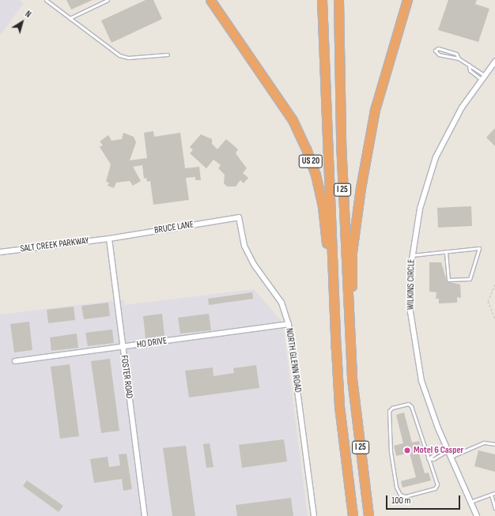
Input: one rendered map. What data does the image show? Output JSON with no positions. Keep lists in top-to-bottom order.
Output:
{
  "streets": {
    "highway": ["US 20", "I 25"],
    "street": [
      "BRUCE LANE",
      "SALT CREEK PARKWAY",
      "WILKINS CIRCLE",
      "HO DRIVE",
      "NORTH GLENN ROAD",
      "FOSTER ROAD"
    ]
  },
  "crossings": [
    ["US 20", "I 25"],
    ["BRUCE LANE", "SALT CREEK PARKWAY"],
    ["BRUCE LANE", "NORTH GLENN ROAD"],
    ["BRUCE LANE", "FOSTER ROAD"],
    ["SALT CREEK PARKWAY", "FOSTER ROAD"],
    ["HO DRIVE", "NORTH GLENN ROAD"],
    ["HO DRIVE", "FOSTER ROAD"]
  ],
  "places": ["Motel 6 Casper"],
  "scale_bar": "100 m",
  "north": "top right"
}
